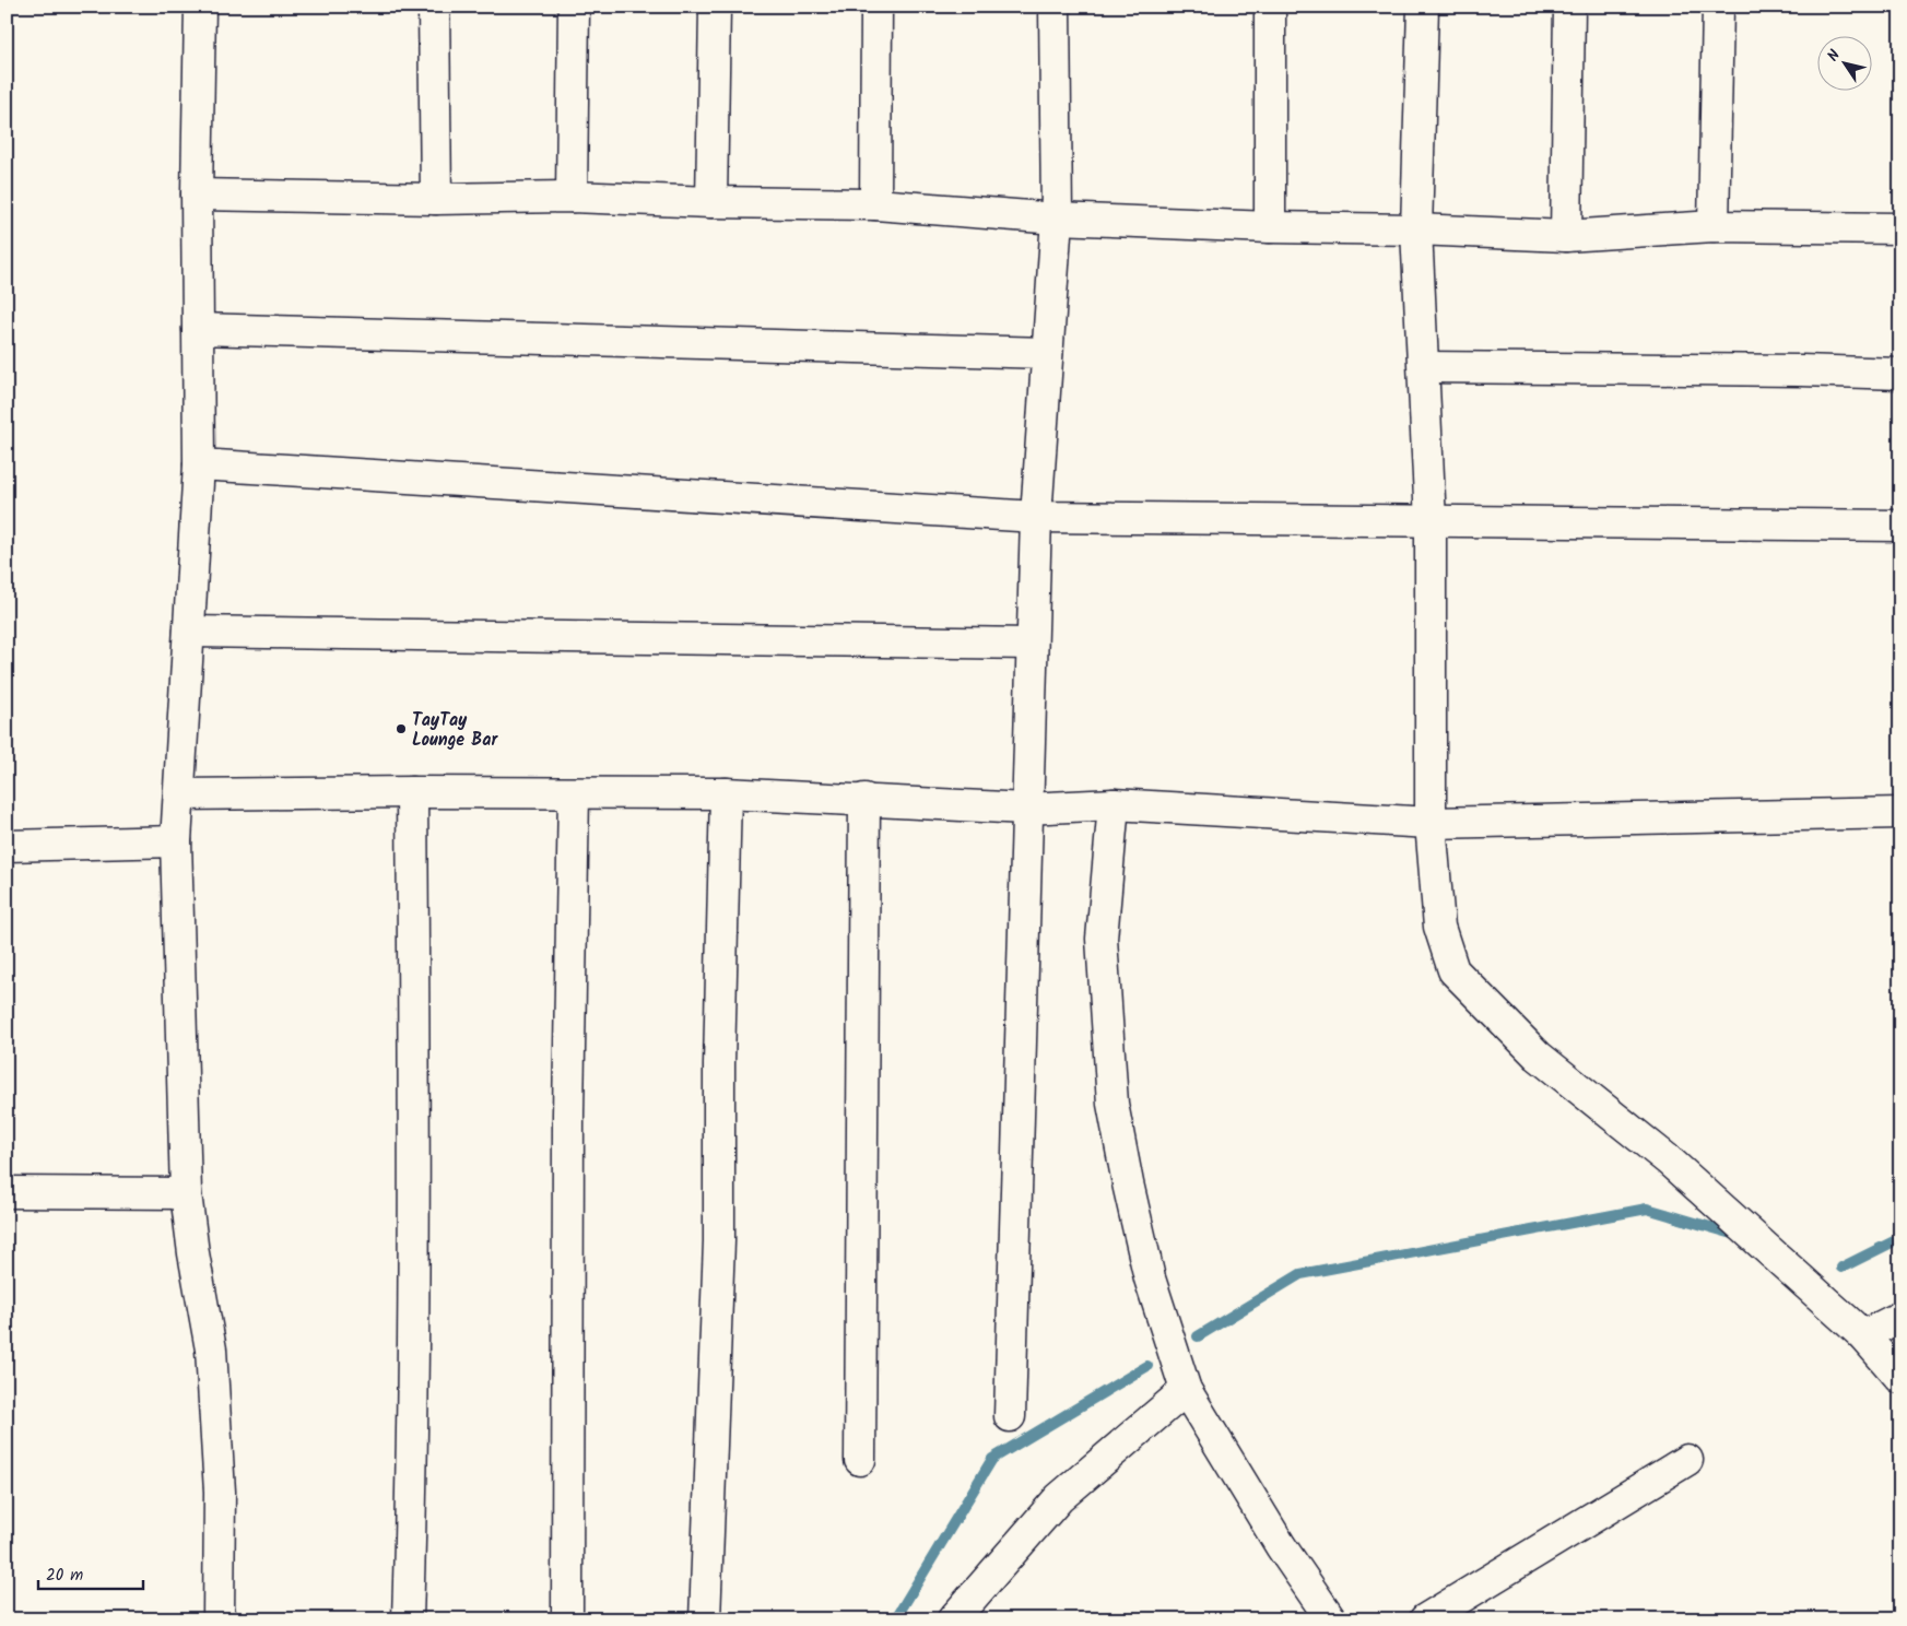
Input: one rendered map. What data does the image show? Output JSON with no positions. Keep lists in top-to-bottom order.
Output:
{
  "places": ["TayTay Lounge Bar"],
  "scale_bar": "20 m",
  "north": "top left"
}
